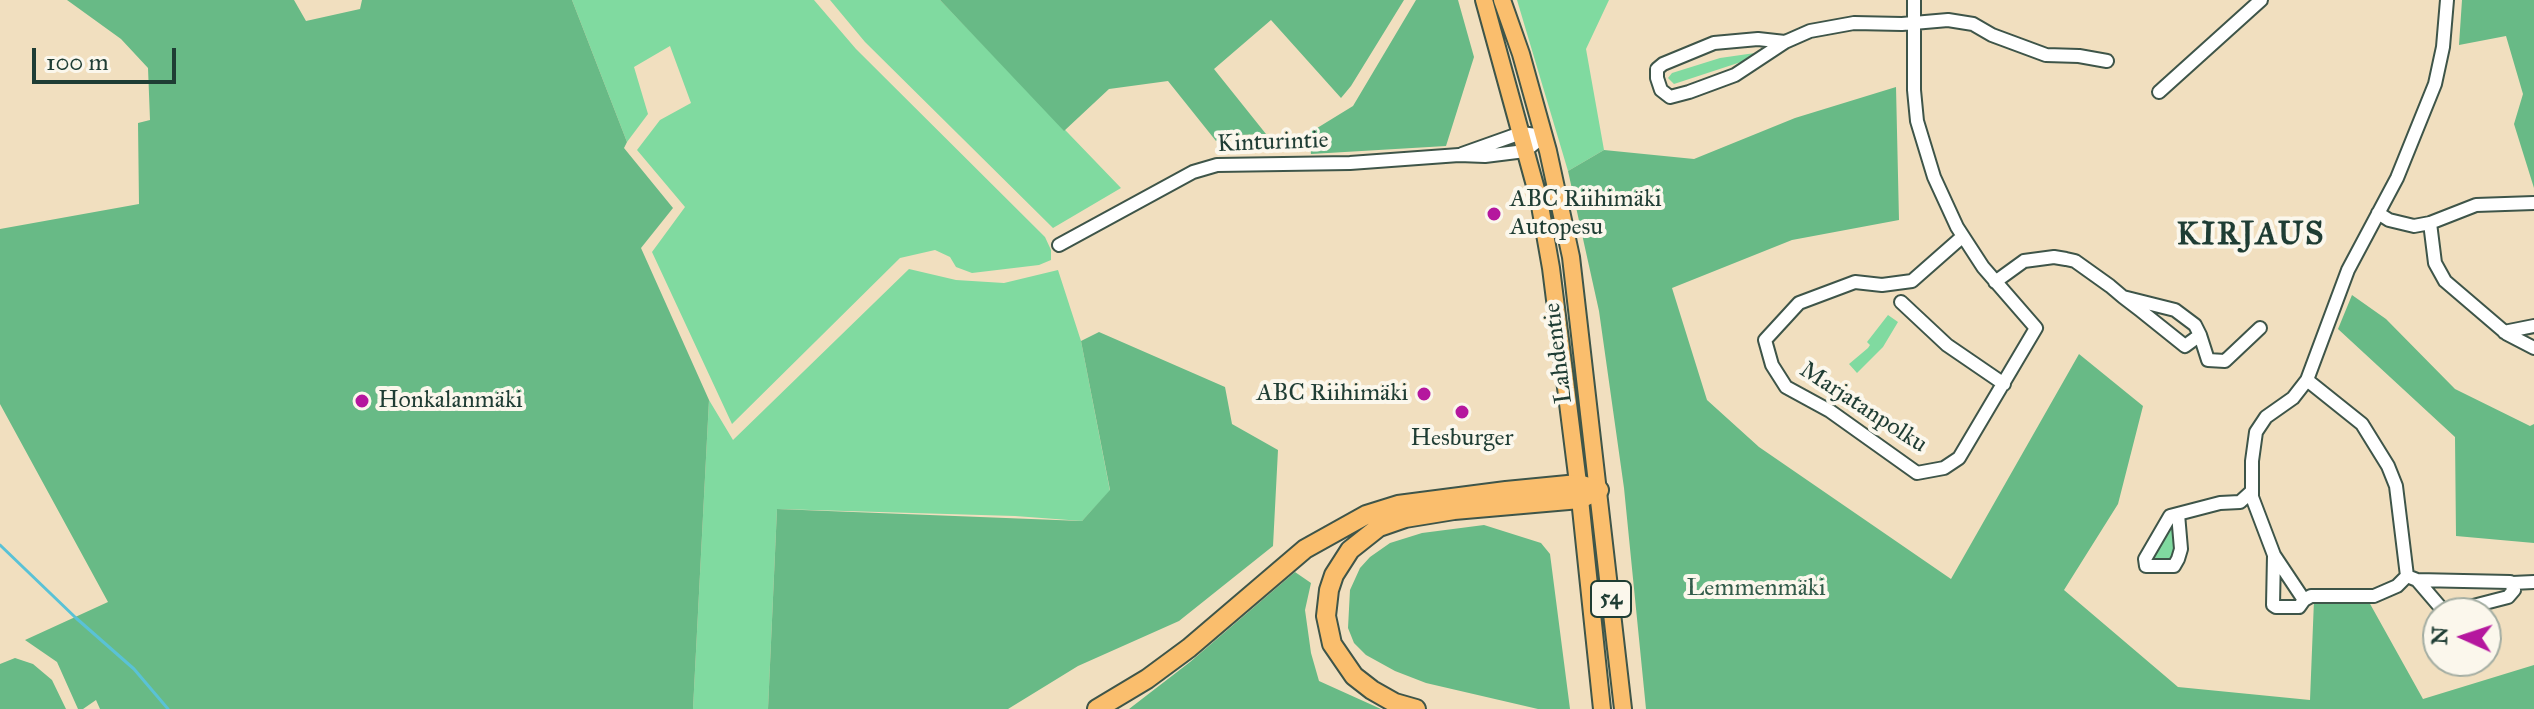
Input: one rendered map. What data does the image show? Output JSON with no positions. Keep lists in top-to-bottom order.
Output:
{
  "streets": {
    "main road": ["Lahdentie", "54"],
    "street": ["Kinturintie", "Marjatanpolku"]
  },
  "crossings": [
    ["Kinturintie", "Lahdentie"]
  ],
  "districts": ["KIRJAUS"],
  "parks": ["Lemmenmäki"],
  "places": [
    "ABC Riihimäki Autopesu",
    "ABC Riihimäki",
    "Honkalanmäki",
    "Hesburger"
  ],
  "scale_bar": "100 m",
  "north": "left"
}
